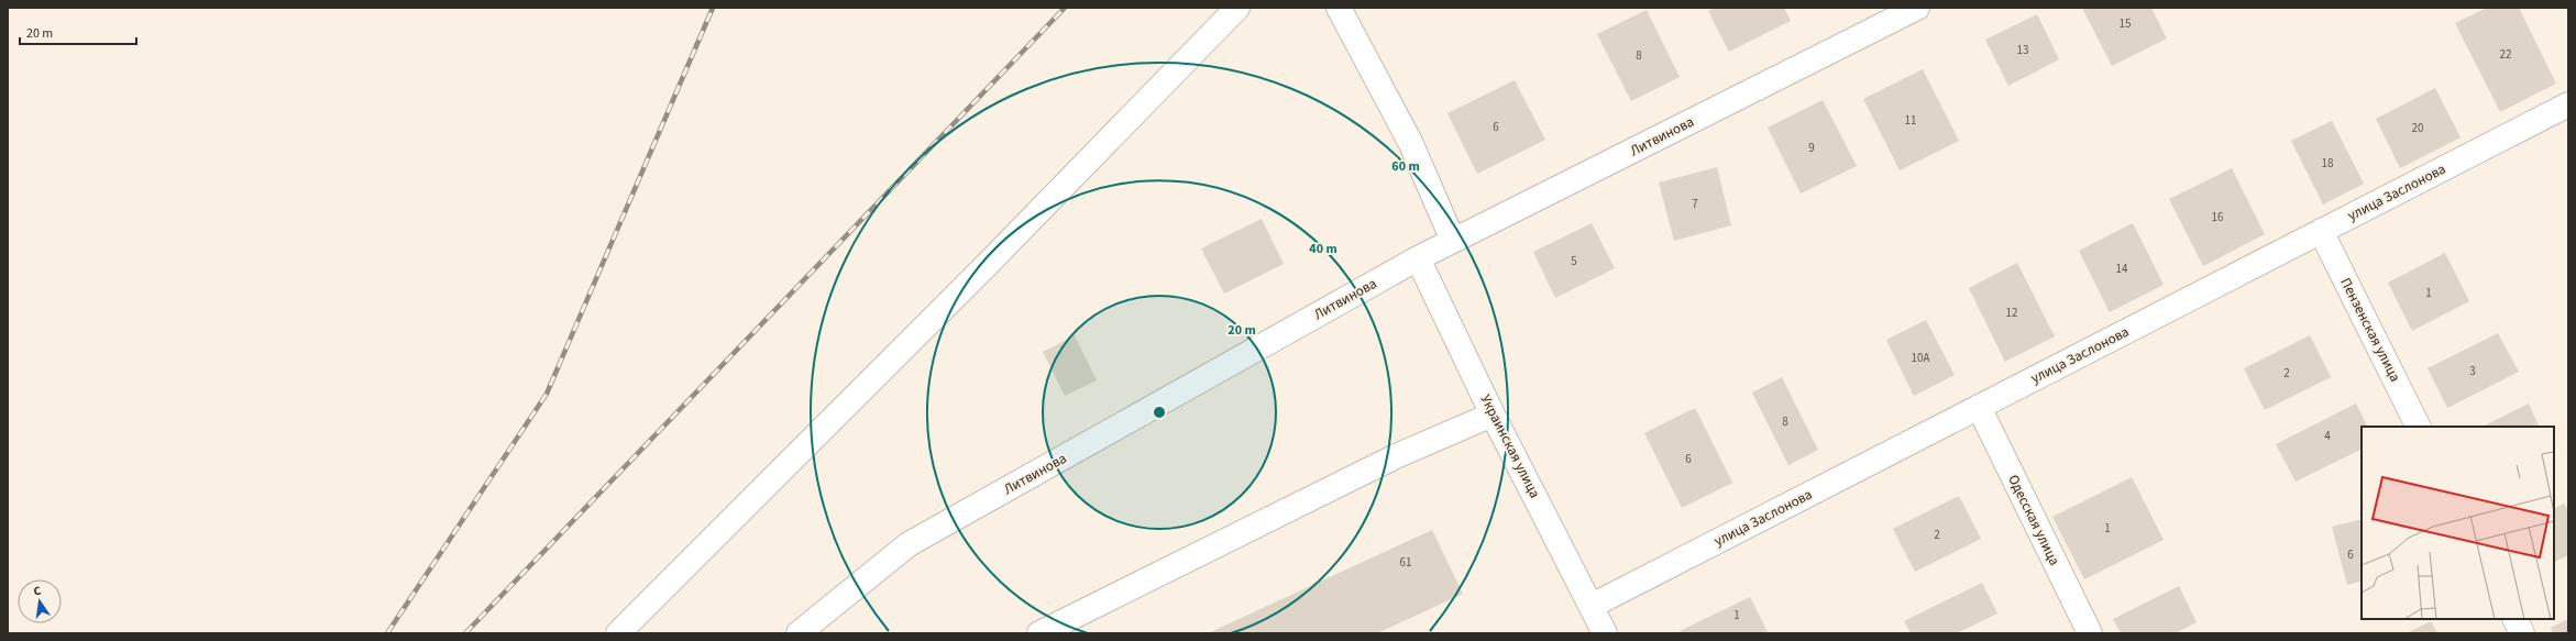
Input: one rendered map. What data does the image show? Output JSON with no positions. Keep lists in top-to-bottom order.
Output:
{
  "streets": {
    "street": [
      "Литвинова",
      "улица Заслонова",
      "Пензенская улица",
      "Украинская улица",
      "Одесская улица"
    ]
  },
  "crossings": [
    ["Литвинова", "Украинская улица"],
    ["улица Заслонова", "Пензенская улица"],
    ["улица Заслонова", "Украинская улица"],
    ["улица Заслонова", "Одесская улица"]
  ],
  "house_numbers": [
    "15",
    "13",
    "22",
    "8",
    "11",
    "6",
    "20",
    "9",
    "18",
    "7",
    "16",
    "5",
    "14",
    "1",
    "12",
    "10А",
    "3",
    "2",
    "8",
    "4",
    "6",
    "1",
    "2",
    "6",
    "61",
    "1"
  ],
  "scale_bar": "20 m",
  "north": "top",
  "rings": ["60 m", "40 m", "20 m"]
}
